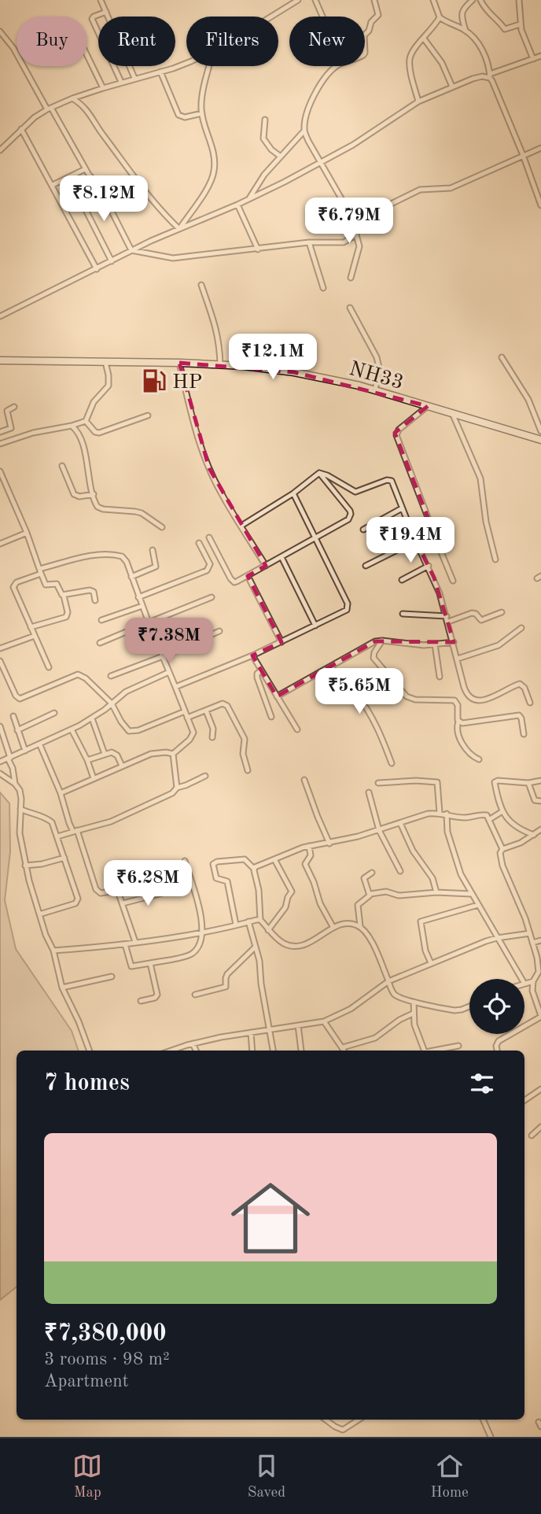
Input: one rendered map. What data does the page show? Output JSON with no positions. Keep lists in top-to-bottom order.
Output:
{
  "streets": {
    "main road": ["NH33"]
  },
  "places": {
    "fuel station": ["HP"]
  },
  "page": {
    "chip": [
      "Buy",
      "Rent",
      "Filters",
      "New"
    ],
    "price": [
      "₹8.12M",
      "₹6.79M",
      "₹12.1M",
      "₹19.4M",
      "₹7.38M",
      "₹5.65M",
      "₹6.28M"
    ],
    "heading": "7 homes",
    "list": [
      {
        "name": "₹7,380,000",
        "note": "3 rooms · 98 m² · Apartment"
      }
    ],
    "tabs": ["Map", "Saved", "Home"]
  }
}
